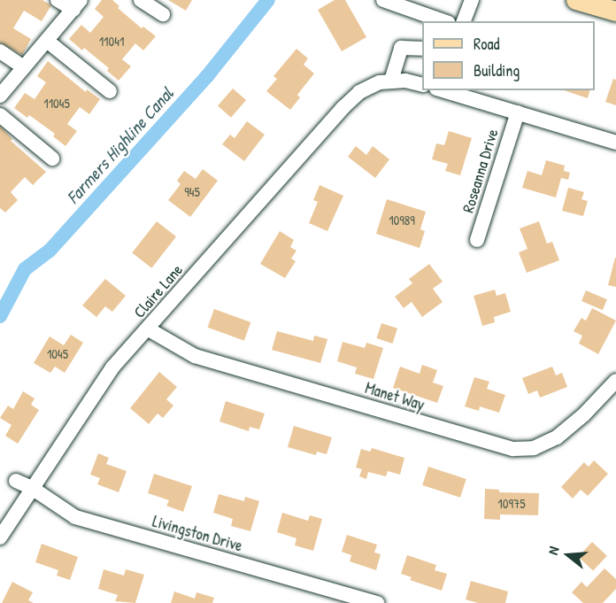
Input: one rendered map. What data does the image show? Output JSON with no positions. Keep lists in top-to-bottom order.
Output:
{
  "streets": {
    "street": [
      "Roseanna Drive",
      "Claire Lane",
      "Manet Way",
      "Livingston Drive"
    ]
  },
  "crossings": [
    ["Claire Lane", "Manet Way"],
    ["Claire Lane", "Livingston Drive"]
  ],
  "water": ["Farmers Highline Canal"],
  "house_numbers": [
    "11041",
    "11045",
    "945",
    "10989",
    "1045",
    "10975"
  ],
  "legend": ["Road", "Building"],
  "north": "left"
}
